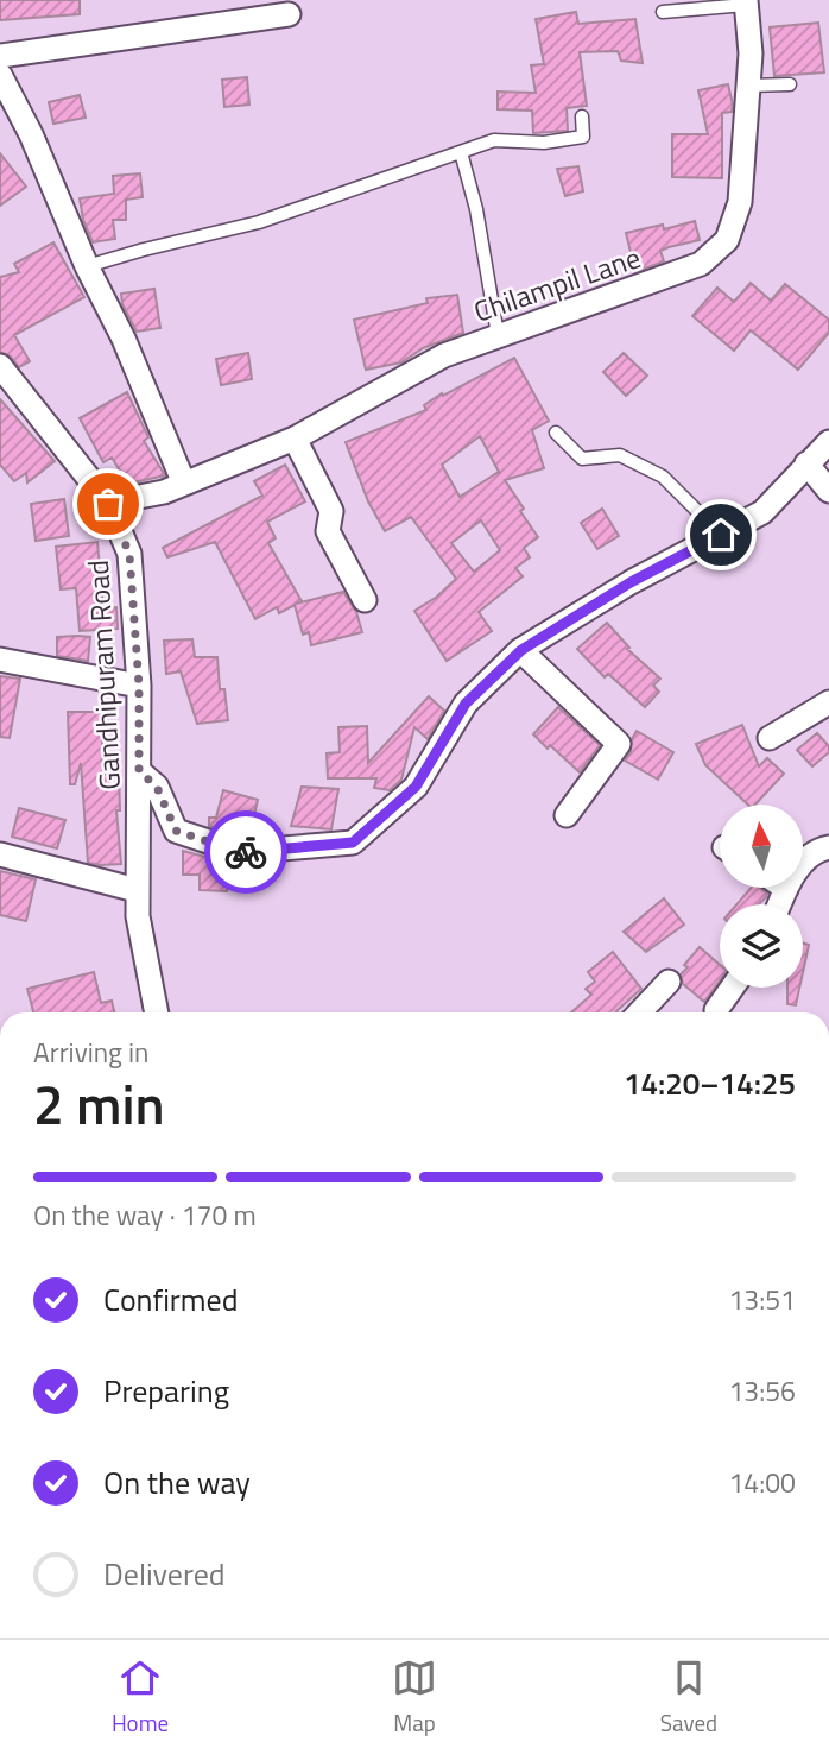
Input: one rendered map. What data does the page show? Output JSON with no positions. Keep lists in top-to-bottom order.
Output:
{
  "streets": {
    "street": ["Chilampil Lane", "Gandhipuram Road"]
  },
  "crossings": [
    ["Chilampil Lane", "Gandhipuram Road"]
  ],
  "north": "top",
  "page": {
    "heading": ["2 min", "Arriving in", "14:20–14:25"],
    "bar": "On the way · 170 m",
    "list": [
      ["Confirmed", "13:51"],
      ["Preparing", "13:56"],
      ["On the way", "14:00"],
      "Delivered"
    ],
    "tabs": ["Home", "Map", "Saved"]
  }
}
